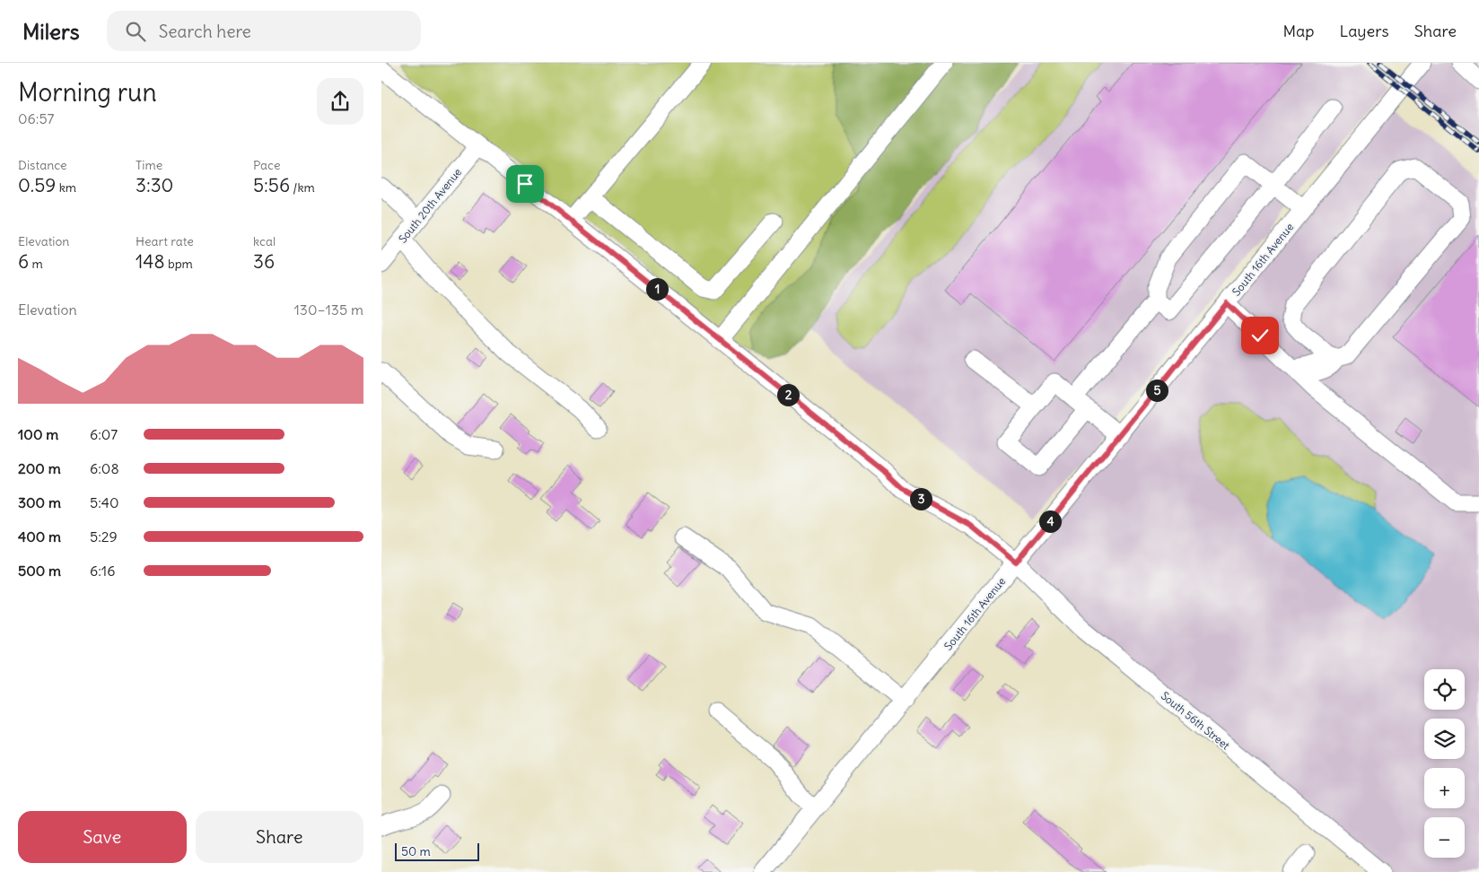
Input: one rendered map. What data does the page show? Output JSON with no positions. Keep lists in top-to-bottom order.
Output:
{
  "streets": {
    "street": ["South 20th Avenue", "South 16th Avenue", "South 56th Street"]
  },
  "crossings": [
    ["South 20th Avenue", "South 56th Street"],
    ["South 16th Avenue", "South 56th Street"]
  ],
  "scale_bar": "50 m",
  "page": {
    "header": "Milers",
    "search": "Search here",
    "nav": ["Map", "Layers", "Share"],
    "heading": ["Morning run", "06:57"],
    "stats": [
      ["Distance", "0.59 km"],
      ["Time", "3:30"],
      ["Pace", "5:56 /km"],
      ["Elevation", "6 m"],
      ["Heart rate", "148 bpm"],
      ["kcal", "36"]
    ],
    "pins": [
      "1",
      "5",
      "2",
      "3",
      "4"
    ],
    "chart": ["Elevation", "130–135 m"],
    "list": [
      {
        "name": "100 m",
        "note": "6:07"
      },
      {
        "name": "200 m",
        "note": "6:08"
      },
      {
        "name": "300 m",
        "note": "5:40"
      },
      {
        "name": "400 m",
        "note": "5:29"
      },
      {
        "name": "500 m",
        "note": "6:16"
      }
    ],
    "map_buttons": ["+", "−"],
    "buttons": ["Save", "Share"],
    "scale": "50 m"
  }
}
